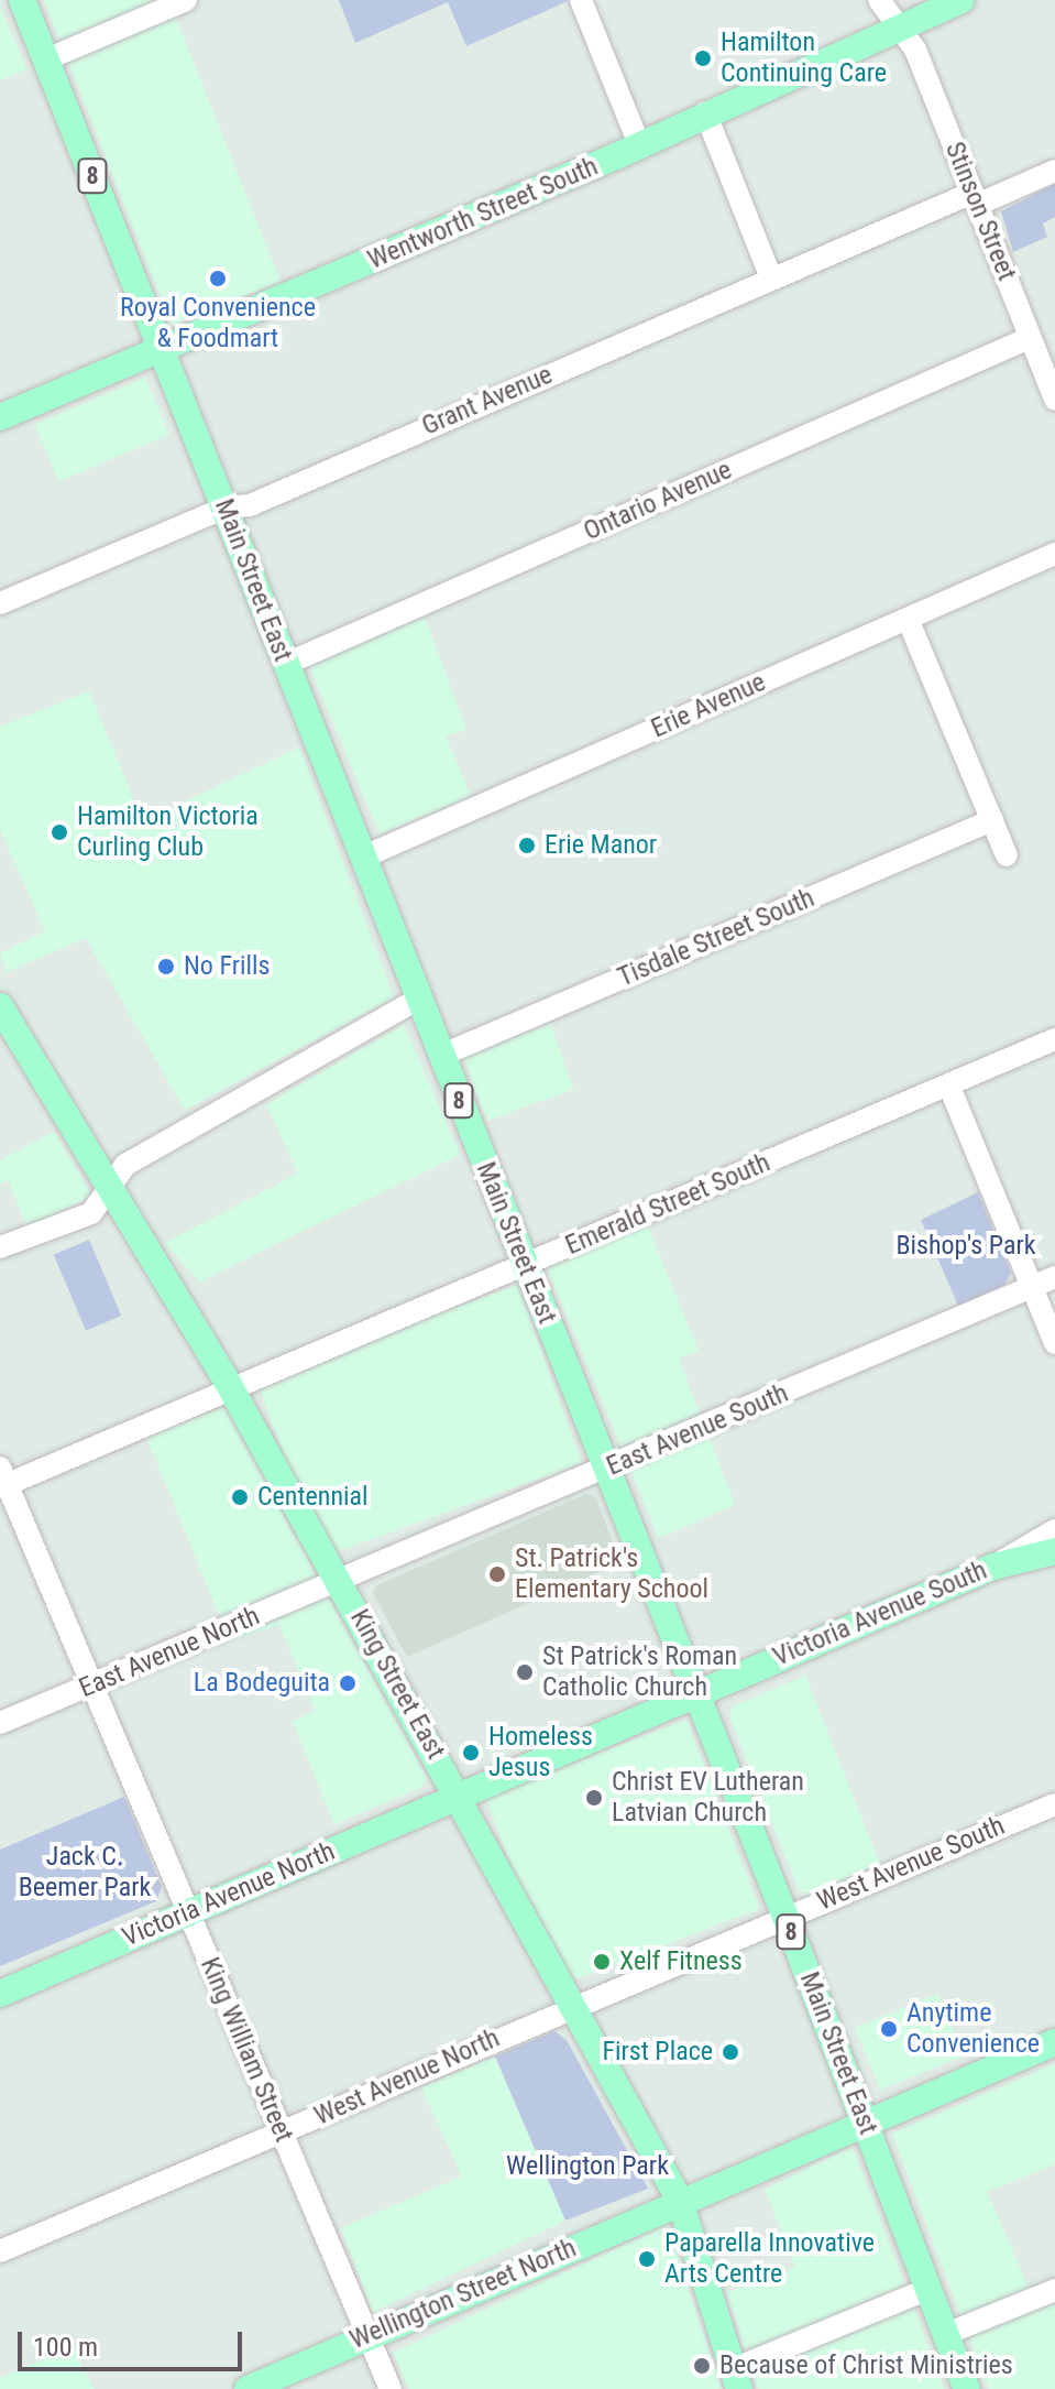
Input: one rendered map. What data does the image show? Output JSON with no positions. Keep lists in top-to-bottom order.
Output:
{
  "streets": {
    "main road": [
      "8",
      "Wentworth Street South",
      "Main Street East",
      "Victoria Avenue South",
      "King Street East",
      "Victoria Avenue North",
      "Wellington Street North"
    ],
    "street": [
      "Stinson Street",
      "Grant Avenue",
      "Ontario Avenue",
      "Erie Avenue",
      "Tisdale Street South",
      "Emerald Street South",
      "East Avenue South",
      "East Avenue North",
      "West Avenue South",
      "King William Street",
      "West Avenue North"
    ]
  },
  "crossings": [
    ["Stinson Street", "Wentworth Street South"],
    ["Stinson Street", "Grant Avenue"],
    ["Stinson Street", "Ontario Avenue"],
    ["Wentworth Street South", "Main Street East"],
    ["Grant Avenue", "Main Street East"],
    ["Ontario Avenue", "Main Street East"],
    ["Main Street East", "Erie Avenue"],
    ["Main Street East", "Tisdale Street South"],
    ["Main Street East", "Emerald Street South"],
    ["Main Street East", "East Avenue South"],
    ["Main Street East", "Victoria Avenue South"],
    ["Main Street East", "West Avenue South"],
    ["Main Street East", "Wellington Street North"],
    ["Emerald Street South", "King Street East"],
    ["Emerald Street South", "King William Street"],
    ["East Avenue South", "East Avenue North"],
    ["East Avenue South", "King Street East"],
    ["Victoria Avenue South", "King Street East"],
    ["Victoria Avenue South", "Victoria Avenue North"],
    ["East Avenue North", "King Street East"],
    ["East Avenue North", "King William Street"],
    ["King Street East", "West Avenue South"],
    ["King Street East", "Victoria Avenue North"],
    ["King Street East", "West Avenue North"],
    ["King Street East", "Wellington Street North"],
    ["West Avenue South", "West Avenue North"],
    ["Victoria Avenue North", "King William Street"],
    ["King William Street", "West Avenue North"],
    ["King William Street", "Wellington Street North"]
  ],
  "parks": ["Bishop's Park", "Jack C. Beemer Park", "Wellington Park"],
  "places": [
    "Hamilton Continuing Care",
    "Royal Convenience & Foodmart",
    "Hamilton Victoria Curling Club",
    "Erie Manor",
    "No Frills",
    "Centennial",
    "St. Patrick's Elementary School",
    "St Patrick's Roman Catholic Church",
    "La Bodeguita",
    "Homeless Jesus",
    "Christ EV Lutheran Latvian Church",
    "Xelf Fitness",
    "Anytime Convenience",
    "First Place",
    "Paparella Innovative Arts Centre",
    "Because of Christ Ministries"
  ],
  "scale_bar": "100 m"
}
